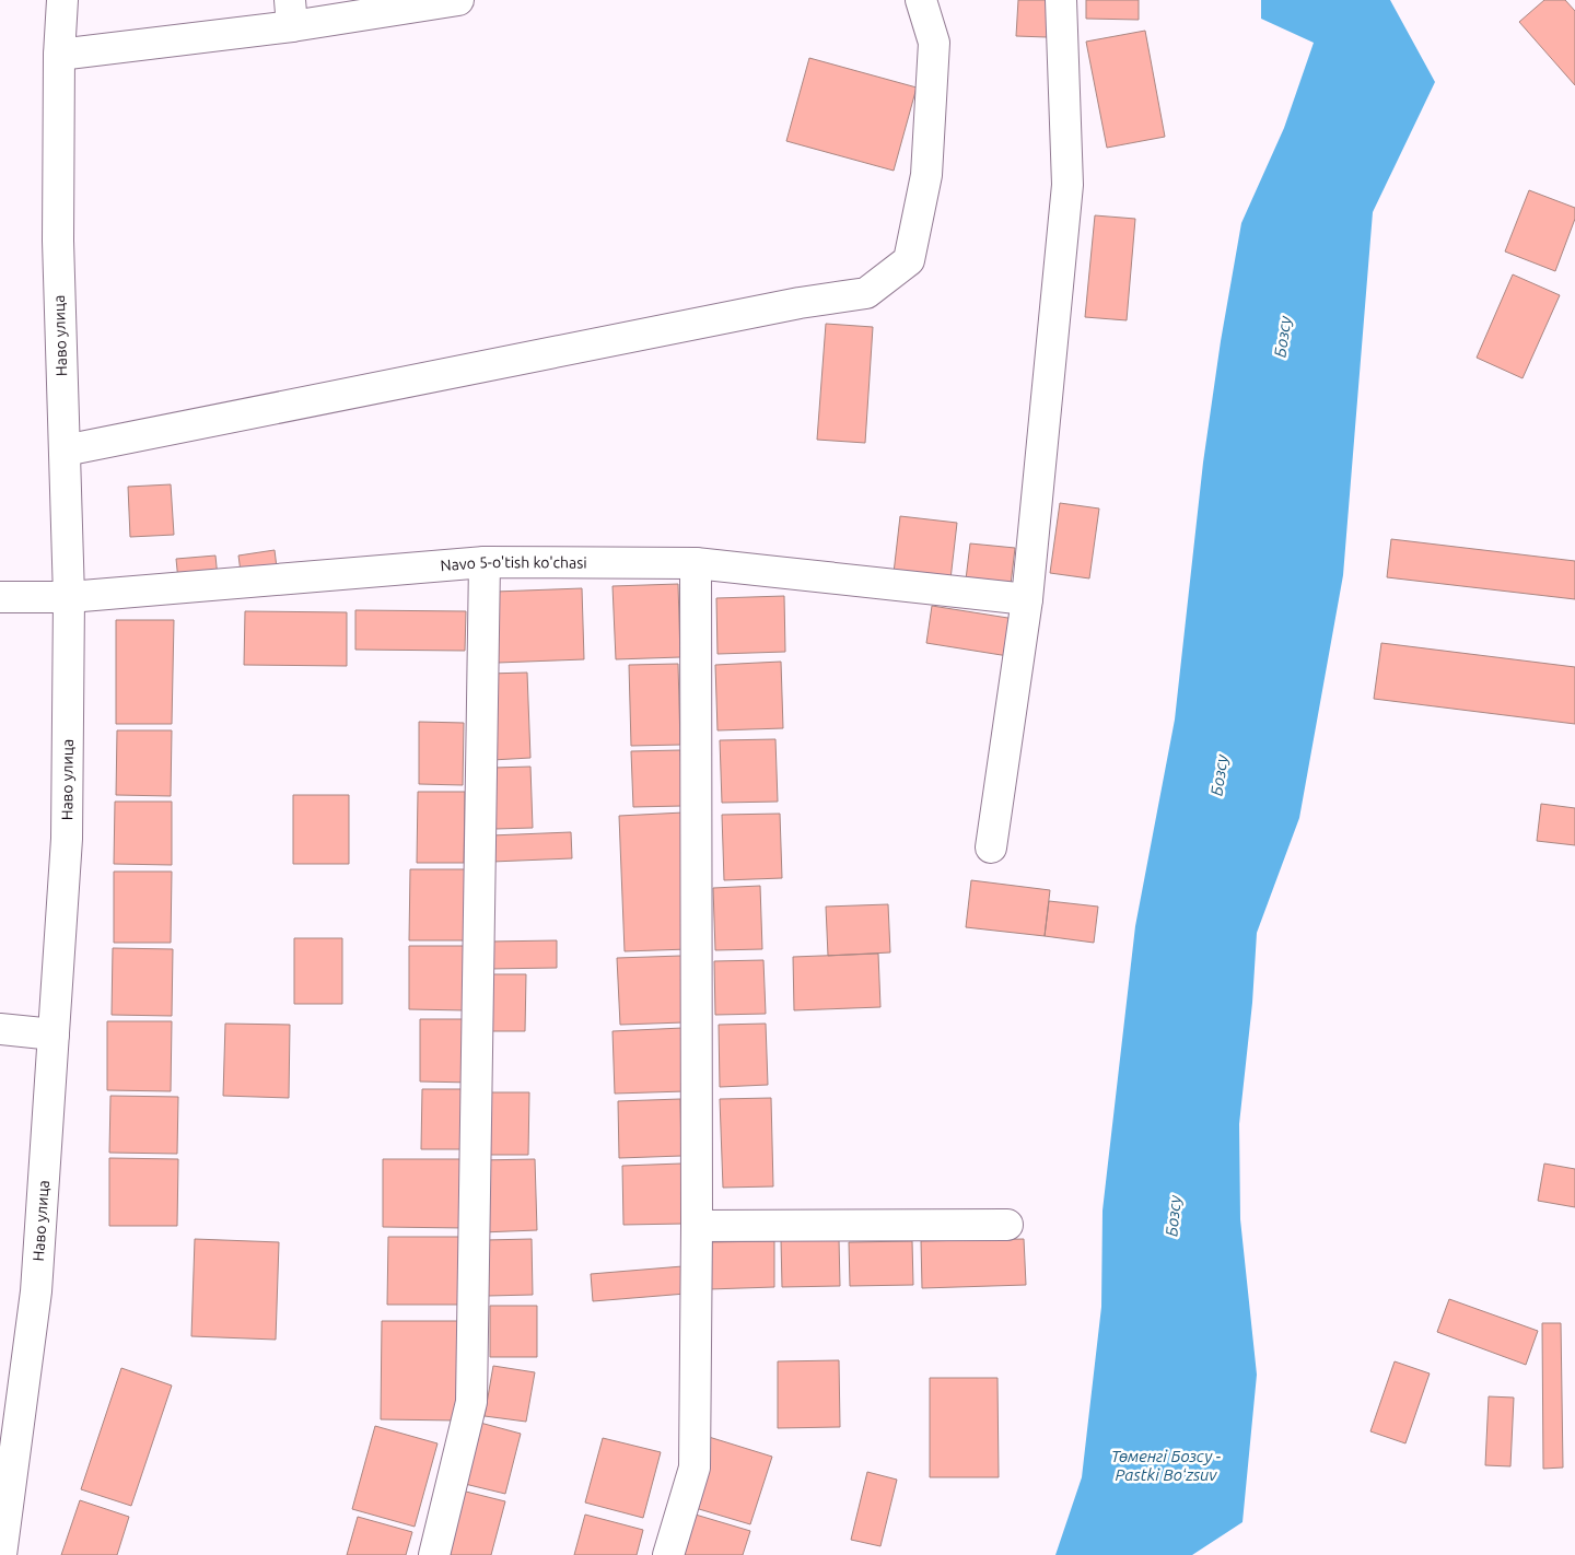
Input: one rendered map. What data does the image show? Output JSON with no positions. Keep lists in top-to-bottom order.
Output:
{
  "streets": {
    "street": ["Наво улица", "Navo 5-o'tish ko'chasi"]
  },
  "crossings": [
    ["Наво улица", "Navo 5-o'tish ko'chasi"]
  ],
  "water": ["Бозсу", "Төменгі Бозсу - Pastki Boʻzsuv"]
}
